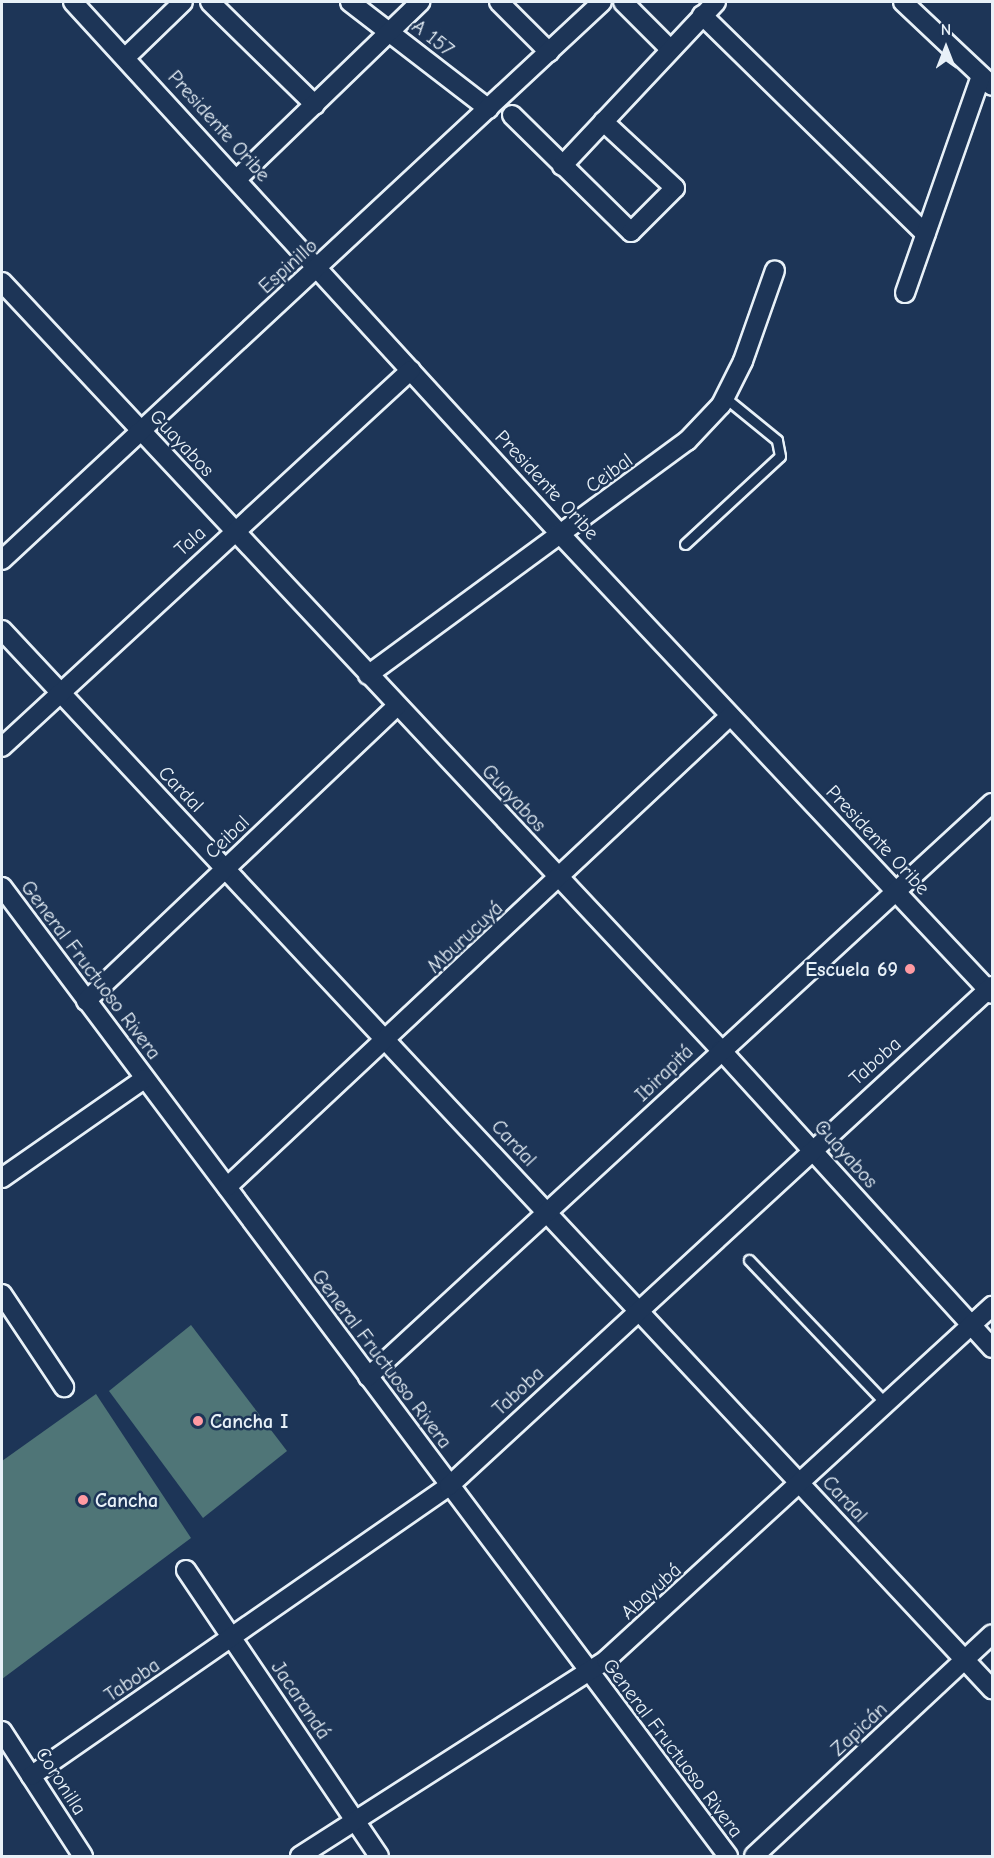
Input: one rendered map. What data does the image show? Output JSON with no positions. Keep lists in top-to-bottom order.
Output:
{
  "streets": {
    "street": [
      "A 157",
      "Presidente Oribe",
      "Espinillo",
      "Guayabos",
      "Ceibal",
      "Tala",
      "Cardal",
      "Mburucuyá",
      "General Fructuoso Rivera",
      "Taboba",
      "Ibirapitá",
      "Abayubá",
      "Jacarandá",
      "Zapicán",
      "Coronilla"
    ]
  },
  "crossings": [
    ["A 157", "Espinillo"],
    ["Presidente Oribe", "Espinillo"],
    ["Presidente Oribe", "Ceibal"],
    ["Presidente Oribe", "Tala"],
    ["Presidente Oribe", "Mburucuyá"],
    ["Presidente Oribe", "Taboba"],
    ["Presidente Oribe", "Ibirapitá"],
    ["Espinillo", "Guayabos"],
    ["Guayabos", "Ceibal"],
    ["Guayabos", "Tala"],
    ["Guayabos", "Mburucuyá"],
    ["Guayabos", "Taboba"],
    ["Guayabos", "Ibirapitá"],
    ["Guayabos", "Abayubá"],
    ["Ceibal", "Cardal"],
    ["Ceibal", "General Fructuoso Rivera"],
    ["Tala", "Cardal"],
    ["Cardal", "Mburucuyá"],
    ["Cardal", "Taboba"],
    ["Cardal", "Ibirapitá"],
    ["Cardal", "Abayubá"],
    ["Cardal", "Zapicán"],
    ["Mburucuyá", "General Fructuoso Rivera"],
    ["General Fructuoso Rivera", "Taboba"],
    ["General Fructuoso Rivera", "Ibirapitá"],
    ["General Fructuoso Rivera", "Abayubá"],
    ["Taboba", "Jacarandá"],
    ["Taboba", "Coronilla"],
    ["Abayubá", "Jacarandá"]
  ],
  "places": ["Escuela 69", "Cancha I", "Cancha"],
  "north": "top"
}
